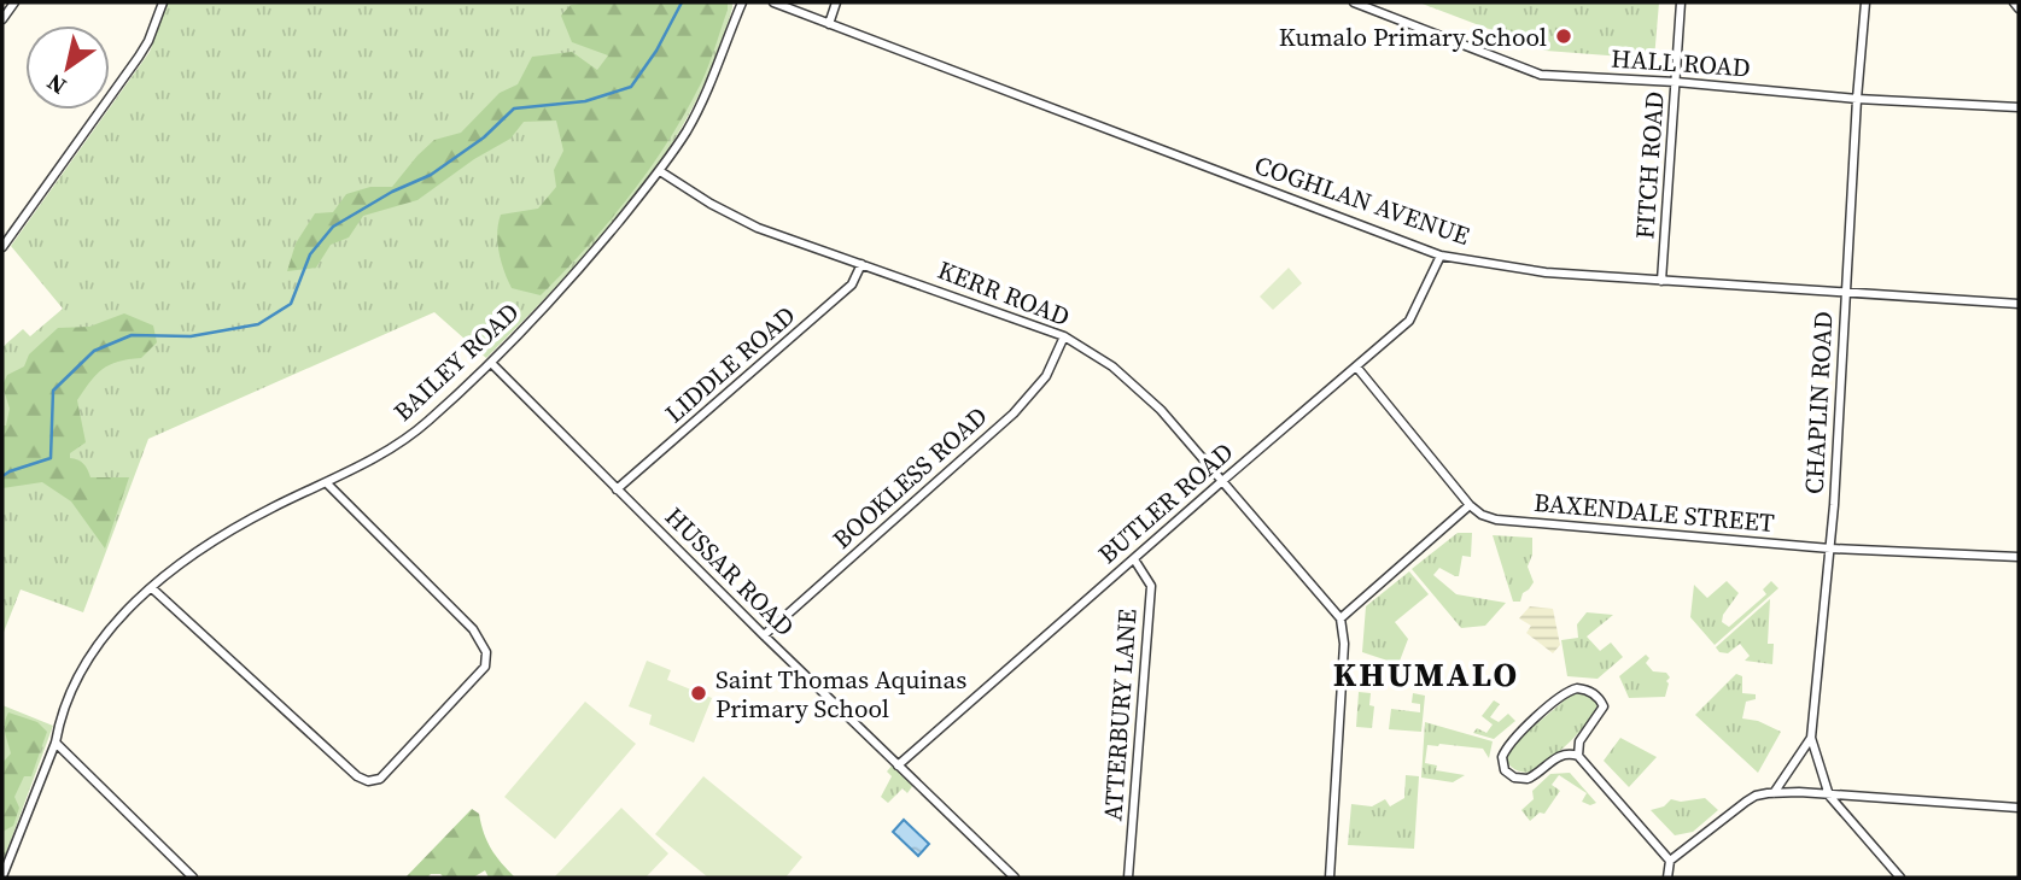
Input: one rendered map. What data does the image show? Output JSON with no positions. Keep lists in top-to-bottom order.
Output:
{
  "streets": {
    "street": [
      "HALL ROAD",
      "FITCH ROAD",
      "COGHLAN AVENUE",
      "KERR ROAD",
      "BAILEY ROAD",
      "LIDDLE ROAD",
      "CHAPLIN ROAD",
      "BOOKLESS ROAD",
      "BUTLER ROAD",
      "BAXENDALE STREET",
      "HUSSAR ROAD",
      "ATTERBURY LANE"
    ]
  },
  "crossings": [
    ["HALL ROAD", "FITCH ROAD"],
    ["HALL ROAD", "CHAPLIN ROAD"],
    ["FITCH ROAD", "COGHLAN AVENUE"],
    ["COGHLAN AVENUE", "CHAPLIN ROAD"],
    ["COGHLAN AVENUE", "BUTLER ROAD"],
    ["KERR ROAD", "BAILEY ROAD"],
    ["KERR ROAD", "LIDDLE ROAD"],
    ["KERR ROAD", "BOOKLESS ROAD"],
    ["KERR ROAD", "BUTLER ROAD"],
    ["BAILEY ROAD", "HUSSAR ROAD"],
    ["LIDDLE ROAD", "HUSSAR ROAD"],
    ["CHAPLIN ROAD", "BAXENDALE STREET"],
    ["BOOKLESS ROAD", "HUSSAR ROAD"],
    ["BUTLER ROAD", "BAXENDALE STREET"],
    ["BUTLER ROAD", "HUSSAR ROAD"],
    ["BUTLER ROAD", "ATTERBURY LANE"]
  ],
  "districts": ["KHUMALO"],
  "places": ["Kumalo Primary School", "Saint Thomas Aquinas Primary School"],
  "north": "bottom left"
}
